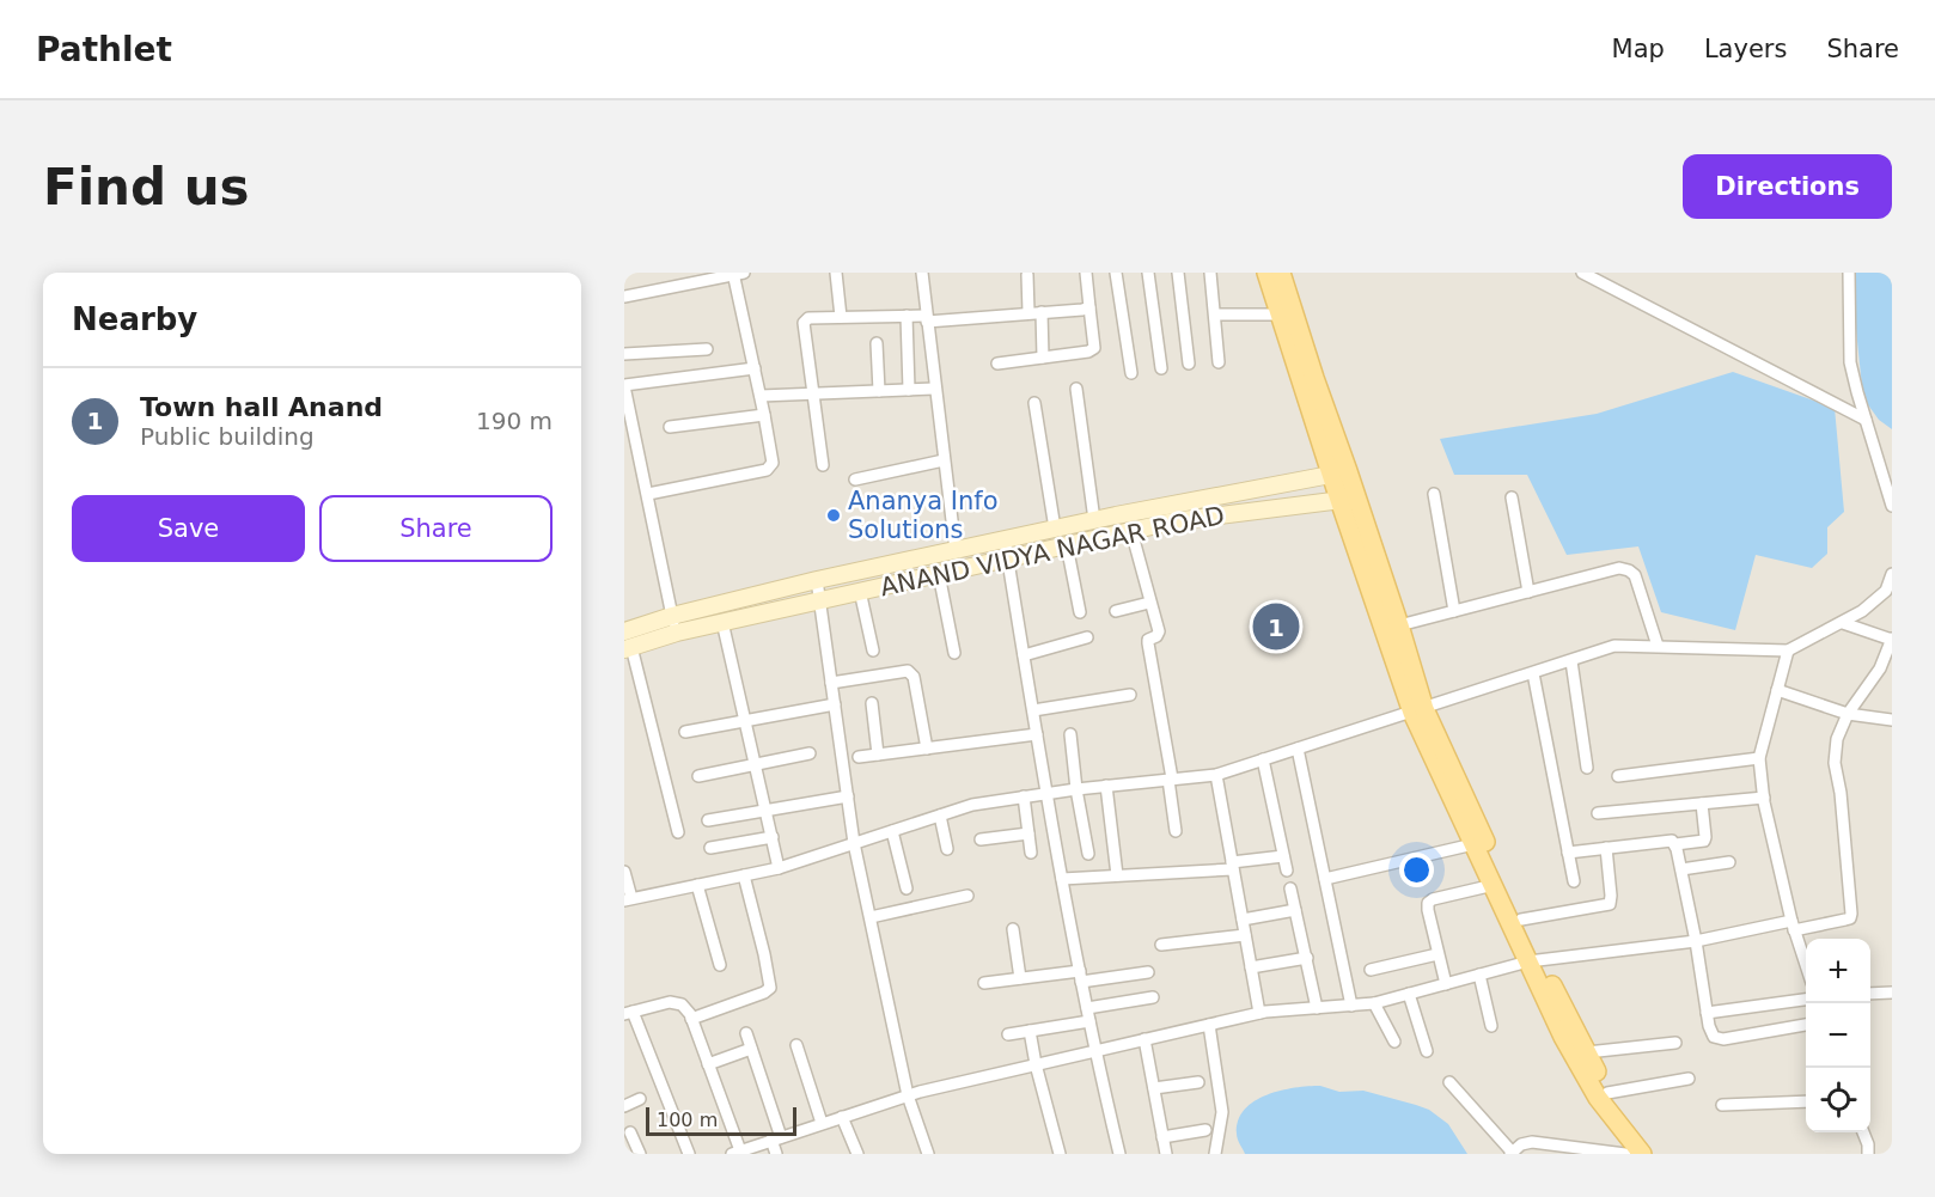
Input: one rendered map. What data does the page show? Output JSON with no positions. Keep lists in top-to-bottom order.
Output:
{
  "streets": {
    "main road": ["ANAND VIDYA NAGAR ROAD"]
  },
  "places": ["Ananya Info Solutions"],
  "scale_bar": "100 m",
  "page": {
    "header": "Pathlet",
    "nav": ["Map", "Layers", "Share"],
    "buttons": [
      "Directions",
      ["Save", "Share"]
    ],
    "title": "Find us",
    "heading": "Nearby",
    "list": [
      {
        "mark": "1",
        "name": "Town hall Anand",
        "note": "Public building",
        "value": "190 m"
      }
    ],
    "pins": "1",
    "map_buttons": ["+", "−"],
    "scale": "100 m"
  }
}
